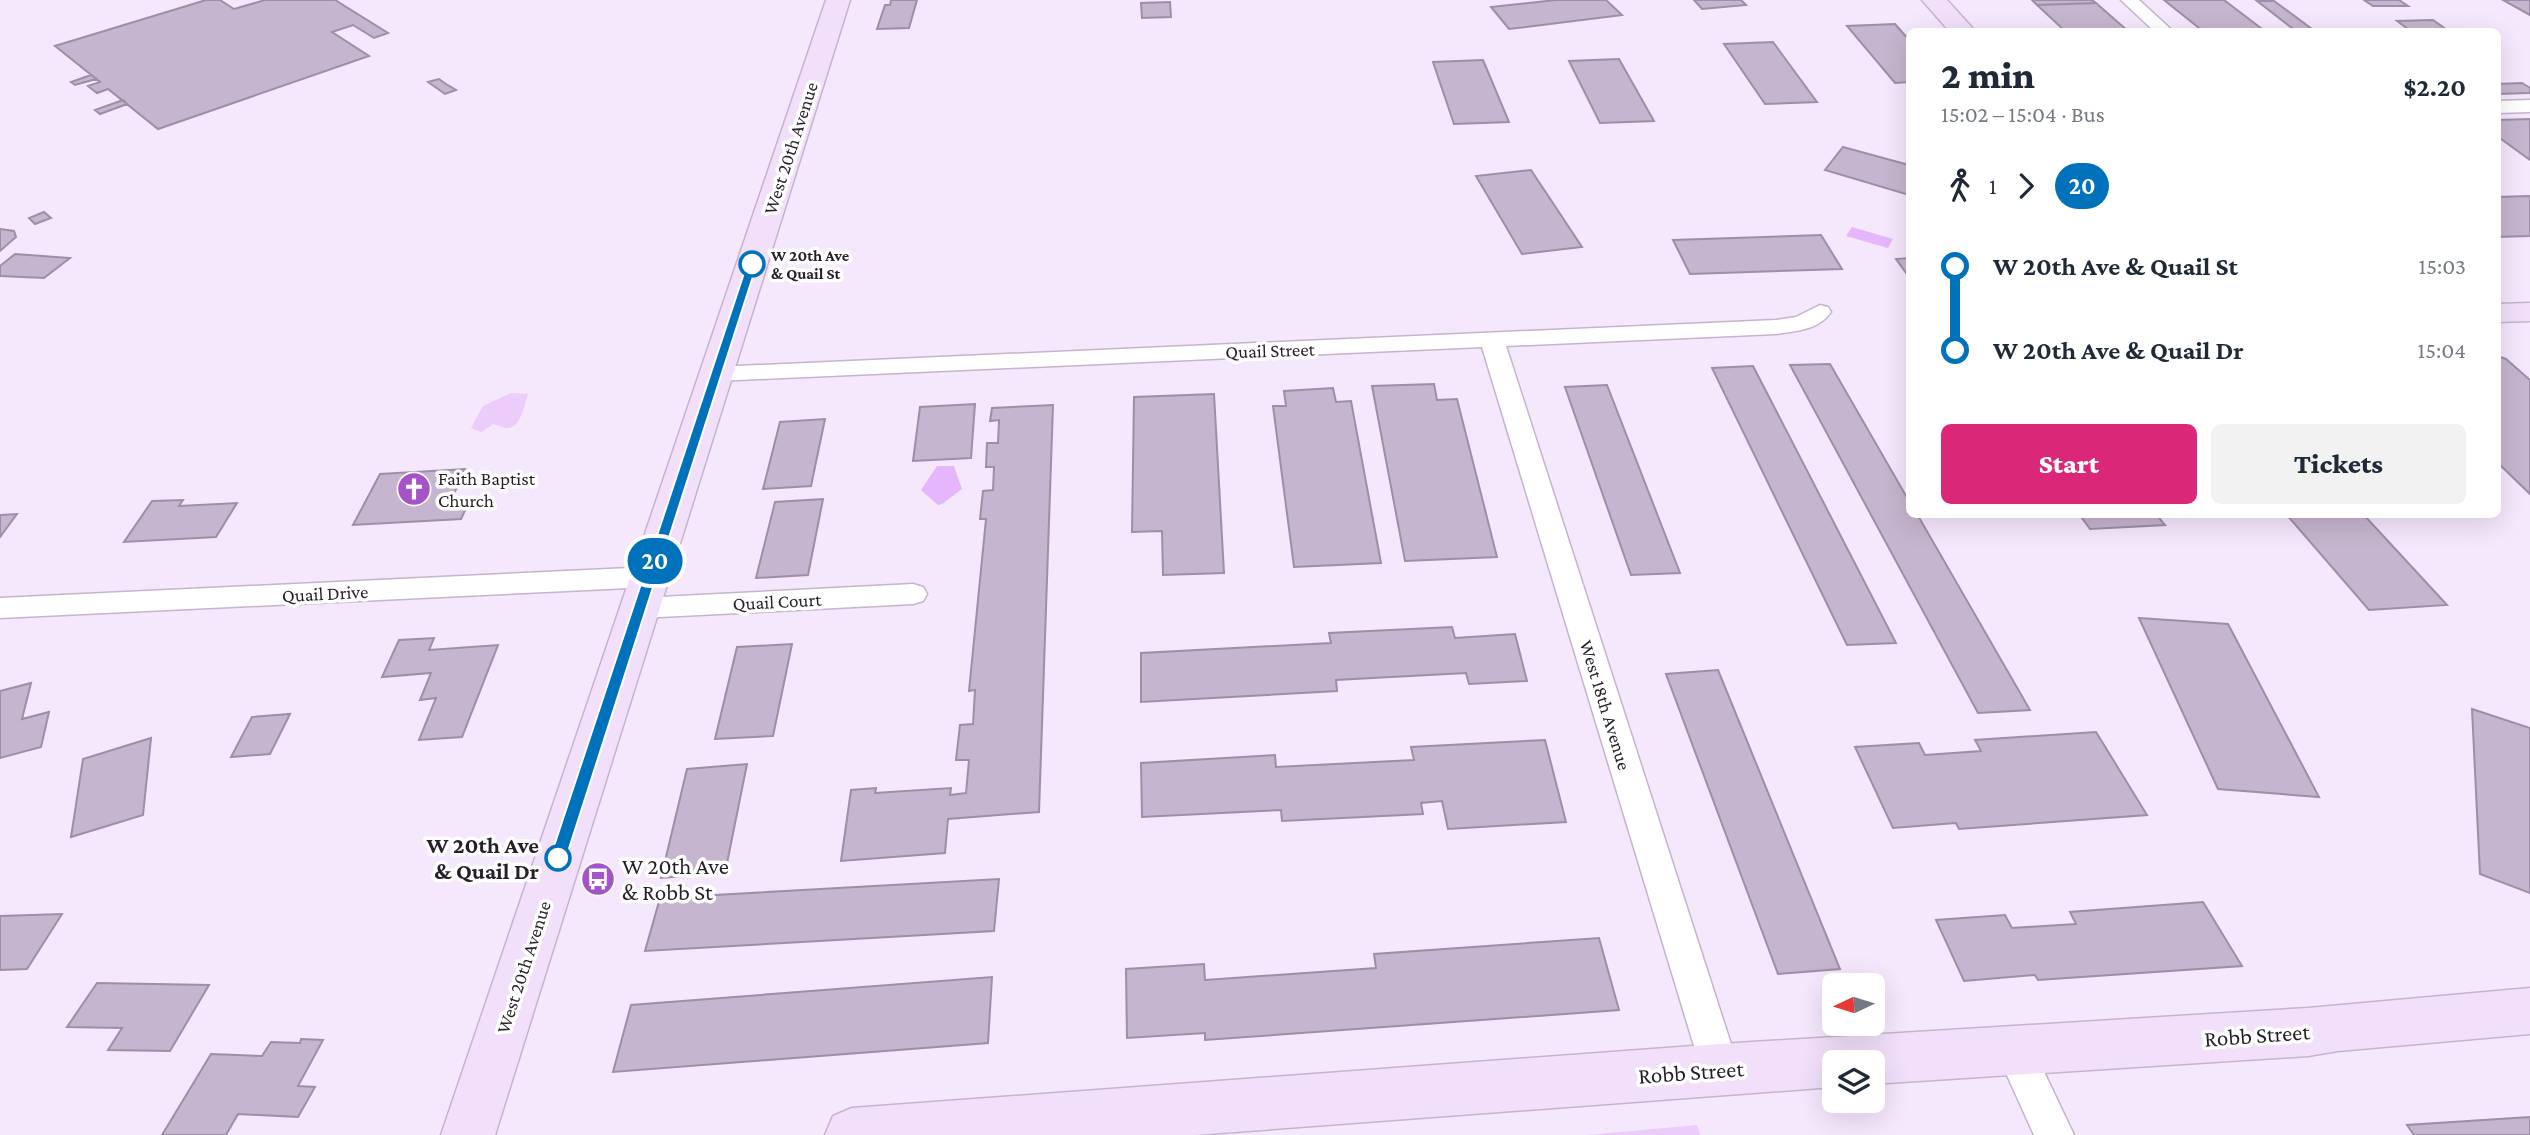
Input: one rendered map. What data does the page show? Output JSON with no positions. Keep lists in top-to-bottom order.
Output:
{
  "streets": {
    "street": [
      "West 20th Avenue",
      "Quail Street",
      "Quail Drive",
      "Quail Court",
      "West 18th Avenue",
      "Robb Street"
    ]
  },
  "crossings": [
    ["West 20th Avenue", "Quail Street"],
    ["West 20th Avenue", "Quail Drive"],
    ["West 20th Avenue", "Quail Court"],
    ["Quail Street", "West 18th Avenue"],
    ["Quail Drive", "Quail Court"],
    ["West 18th Avenue", "Robb Street"]
  ],
  "places": {
    "other": ["W 20th Ave & Quail St", "W 20th Ave & Quail Dr"],
    "church": ["Faith Baptist Church"],
    "bus stop": ["W 20th Ave & Robb St"]
  },
  "lines": ["bus line 20"],
  "north": "left",
  "page": {
    "on_map": "20",
    "heading": ["2 min", "15:02 – 15:04 · Bus", "$2.20"],
    "legs": ["1", "20"],
    "list": [
      {
        "name": "W 20th Ave & Quail St",
        "value": "15:03"
      },
      {
        "name": "W 20th Ave & Quail Dr",
        "value": "15:04"
      }
    ],
    "buttons": ["Start", "Tickets"]
  }
}
